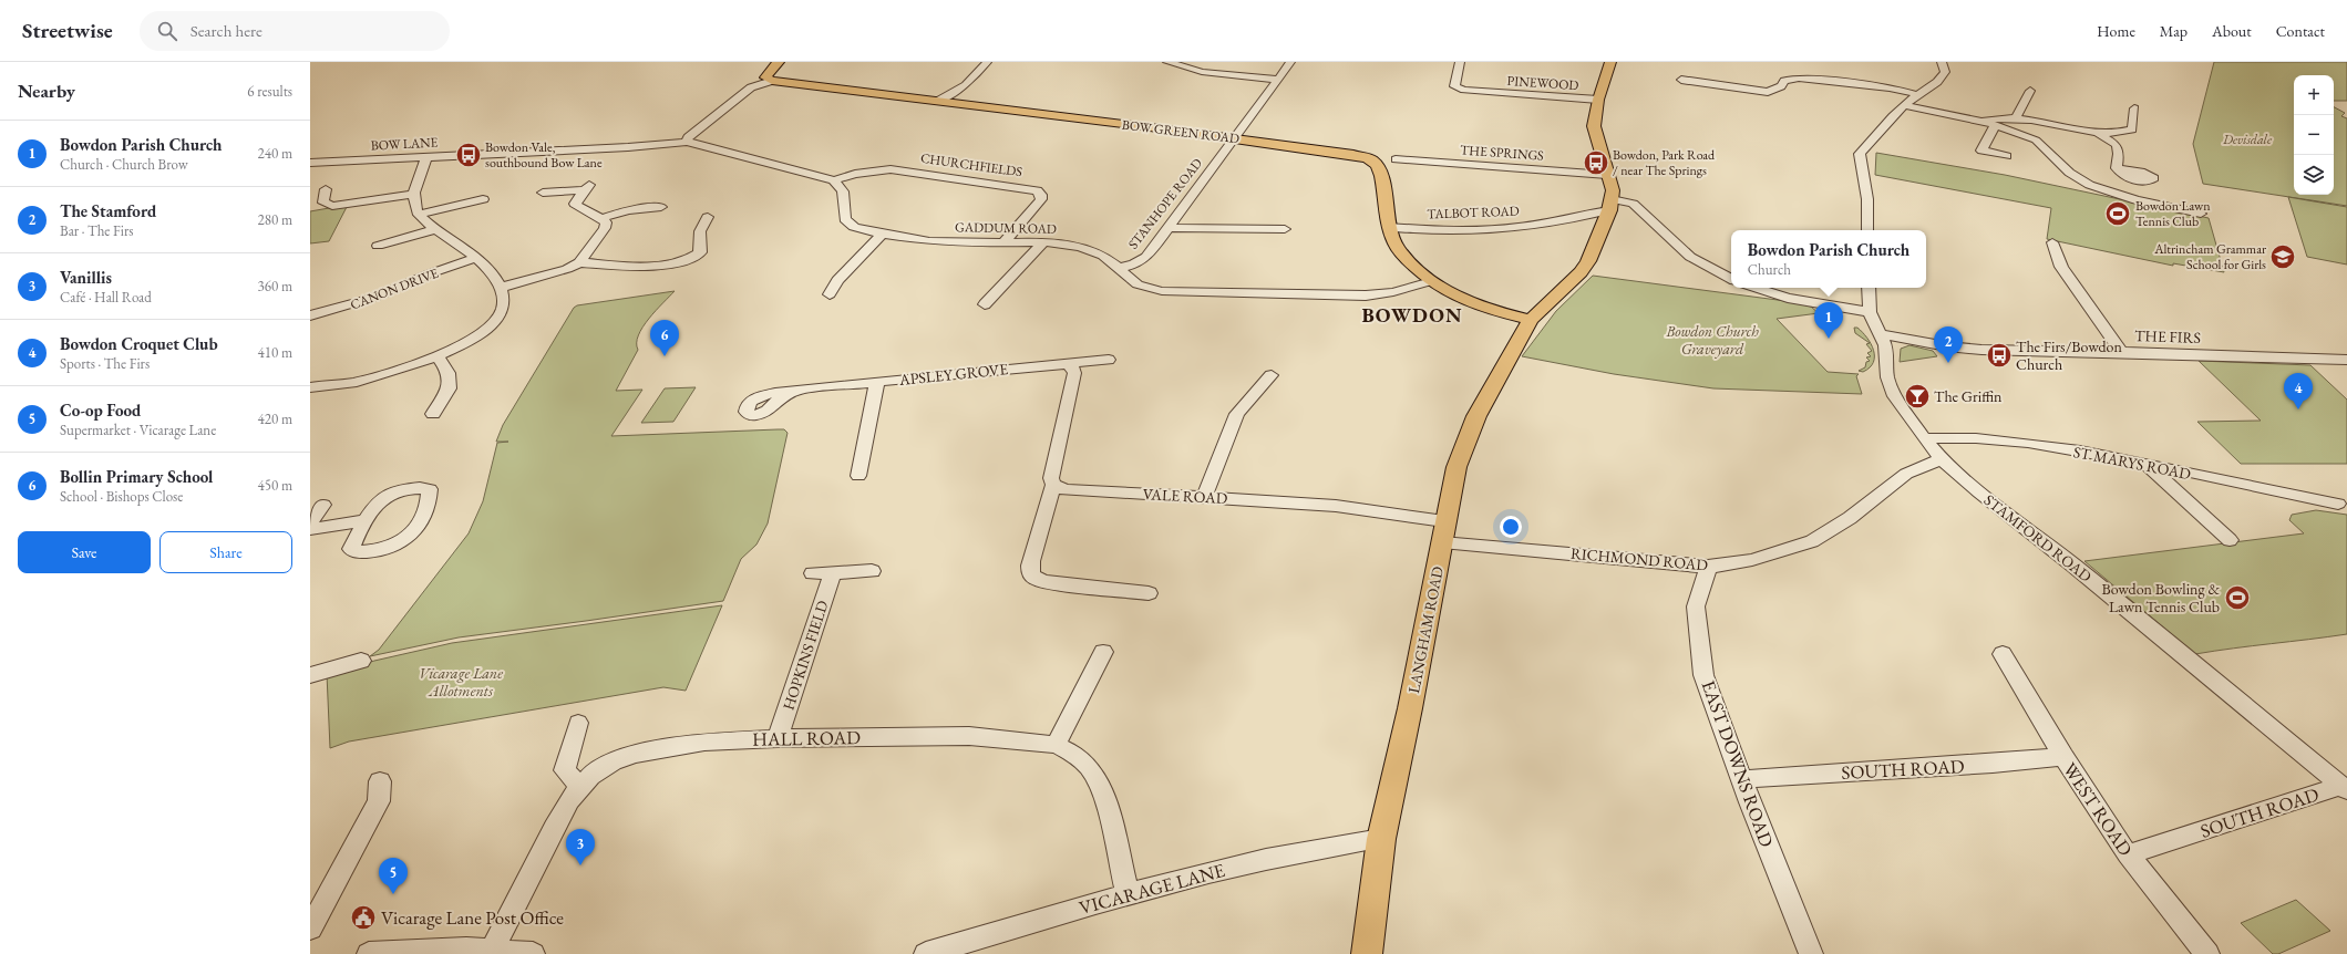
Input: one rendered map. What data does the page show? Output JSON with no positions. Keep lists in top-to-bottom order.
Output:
{
  "streets": {
    "main road": ["BOW GREEN ROAD", "LANGHAM ROAD"],
    "street": [
      "PINEWOOD",
      "BOW LANE",
      "THE SPRINGS",
      "CHURCHFIELDS",
      "STANHOPE ROAD",
      "TALBOT ROAD",
      "GADDUM ROAD",
      "CANON DRIVE",
      "THE FIRS",
      "APSLEY GROVE",
      "ST MARYS ROAD",
      "VALE ROAD",
      "STAMFORD ROAD",
      "RICHMOND ROAD",
      "HOPKINS FIELD",
      "HALL ROAD",
      "EAST DOWNS ROAD",
      "SOUTH ROAD",
      "WEST ROAD",
      "VICARAGE LANE"
    ]
  },
  "crossings": [
    ["BOW GREEN ROAD", "STANHOPE ROAD"],
    ["BOW GREEN ROAD", "TALBOT ROAD"],
    ["BOW GREEN ROAD", "GADDUM ROAD"],
    ["BOW GREEN ROAD", "LANGHAM ROAD"],
    ["CHURCHFIELDS", "GADDUM ROAD"],
    ["STANHOPE ROAD", "GADDUM ROAD"],
    ["TALBOT ROAD", "LANGHAM ROAD"],
    ["THE FIRS", "STAMFORD ROAD"],
    ["ST MARYS ROAD", "STAMFORD ROAD"],
    ["VALE ROAD", "RICHMOND ROAD"],
    ["VALE ROAD", "LANGHAM ROAD"],
    ["STAMFORD ROAD", "RICHMOND ROAD"],
    ["STAMFORD ROAD", "SOUTH ROAD"],
    ["RICHMOND ROAD", "LANGHAM ROAD"],
    ["RICHMOND ROAD", "EAST DOWNS ROAD"],
    ["LANGHAM ROAD", "VICARAGE LANE"],
    ["HOPKINS FIELD", "HALL ROAD"],
    ["HALL ROAD", "VICARAGE LANE"],
    ["EAST DOWNS ROAD", "SOUTH ROAD"],
    ["SOUTH ROAD", "WEST ROAD"]
  ],
  "districts": ["BOWDON"],
  "parks": ["Devisdale", "Bowdon Church Graveyard", "Vicarage Lane Allotments"],
  "places": {
    "bus stop": ["Bowdon Vale, southbound Bow Lane", "Bowdon, Park Road / near The Springs", "The Firs/Bowdon Church"],
    "sports": ["Bowdon Lawn Tennis Club", "Bowdon Bowling & Lawn Tennis Club"],
    "school or university": ["Altrincham Grammar School for Girls"],
    "bar": ["The Griffin"],
    "public building": ["Vicarage Lane Post Office"]
  },
  "page": {
    "header": "Streetwise",
    "search": "Search here",
    "nav": [
      "Home",
      "Map",
      "About",
      "Contact"
    ],
    "heading": ["Nearby", "6 results"],
    "map_buttons": ["+", "−"],
    "list": [
      {
        "mark": "1",
        "name": "Bowdon Parish Church",
        "note": "Church · Church Brow",
        "value": "240 m"
      },
      {
        "mark": "2",
        "name": "The Stamford",
        "note": "Bar · The Firs",
        "value": "280 m"
      },
      {
        "mark": "3",
        "name": "Vanillis",
        "note": "Café · Hall Road",
        "value": "360 m"
      },
      {
        "mark": "4",
        "name": "Bowdon Croquet Club",
        "note": "Sports · The Firs",
        "value": "410 m"
      },
      {
        "mark": "5",
        "name": "Co-op Food",
        "note": "Supermarket · Vicarage Lane",
        "value": "420 m"
      },
      {
        "mark": "6",
        "name": "Bollin Primary School",
        "note": "School · Bishops Close",
        "value": "450 m"
      }
    ],
    "popup": ["Bowdon Parish Church", "Church"],
    "pins": [
      "1",
      "6",
      "2",
      "4",
      "3",
      "5"
    ],
    "buttons": ["Save", "Share"]
  }
}
